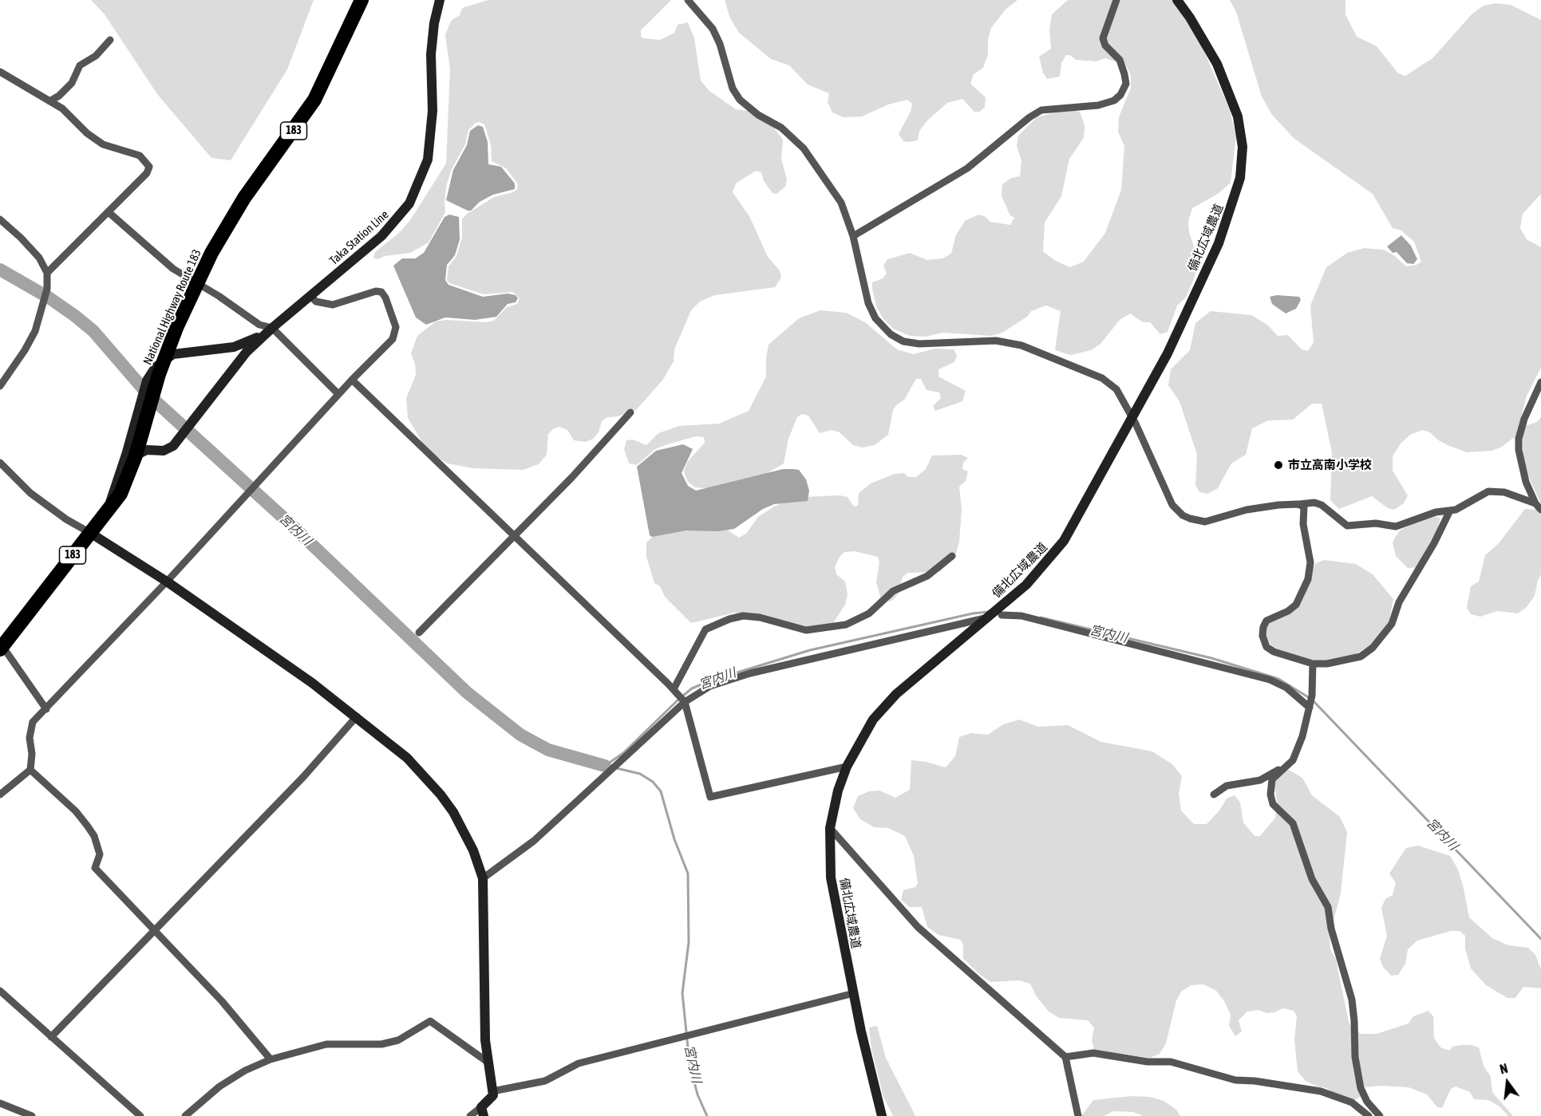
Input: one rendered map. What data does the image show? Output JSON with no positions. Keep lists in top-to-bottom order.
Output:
{
  "streets": {
    "highway": ["183", "National Highway Route 183"],
    "street": ["Taka Station Line", "備北広域農道"]
  },
  "crossings": [
    ["Taka Station Line", "National Highway Route 183"]
  ],
  "water": ["宮内川"],
  "places": ["市立高南小学校"],
  "north": "top"
}
